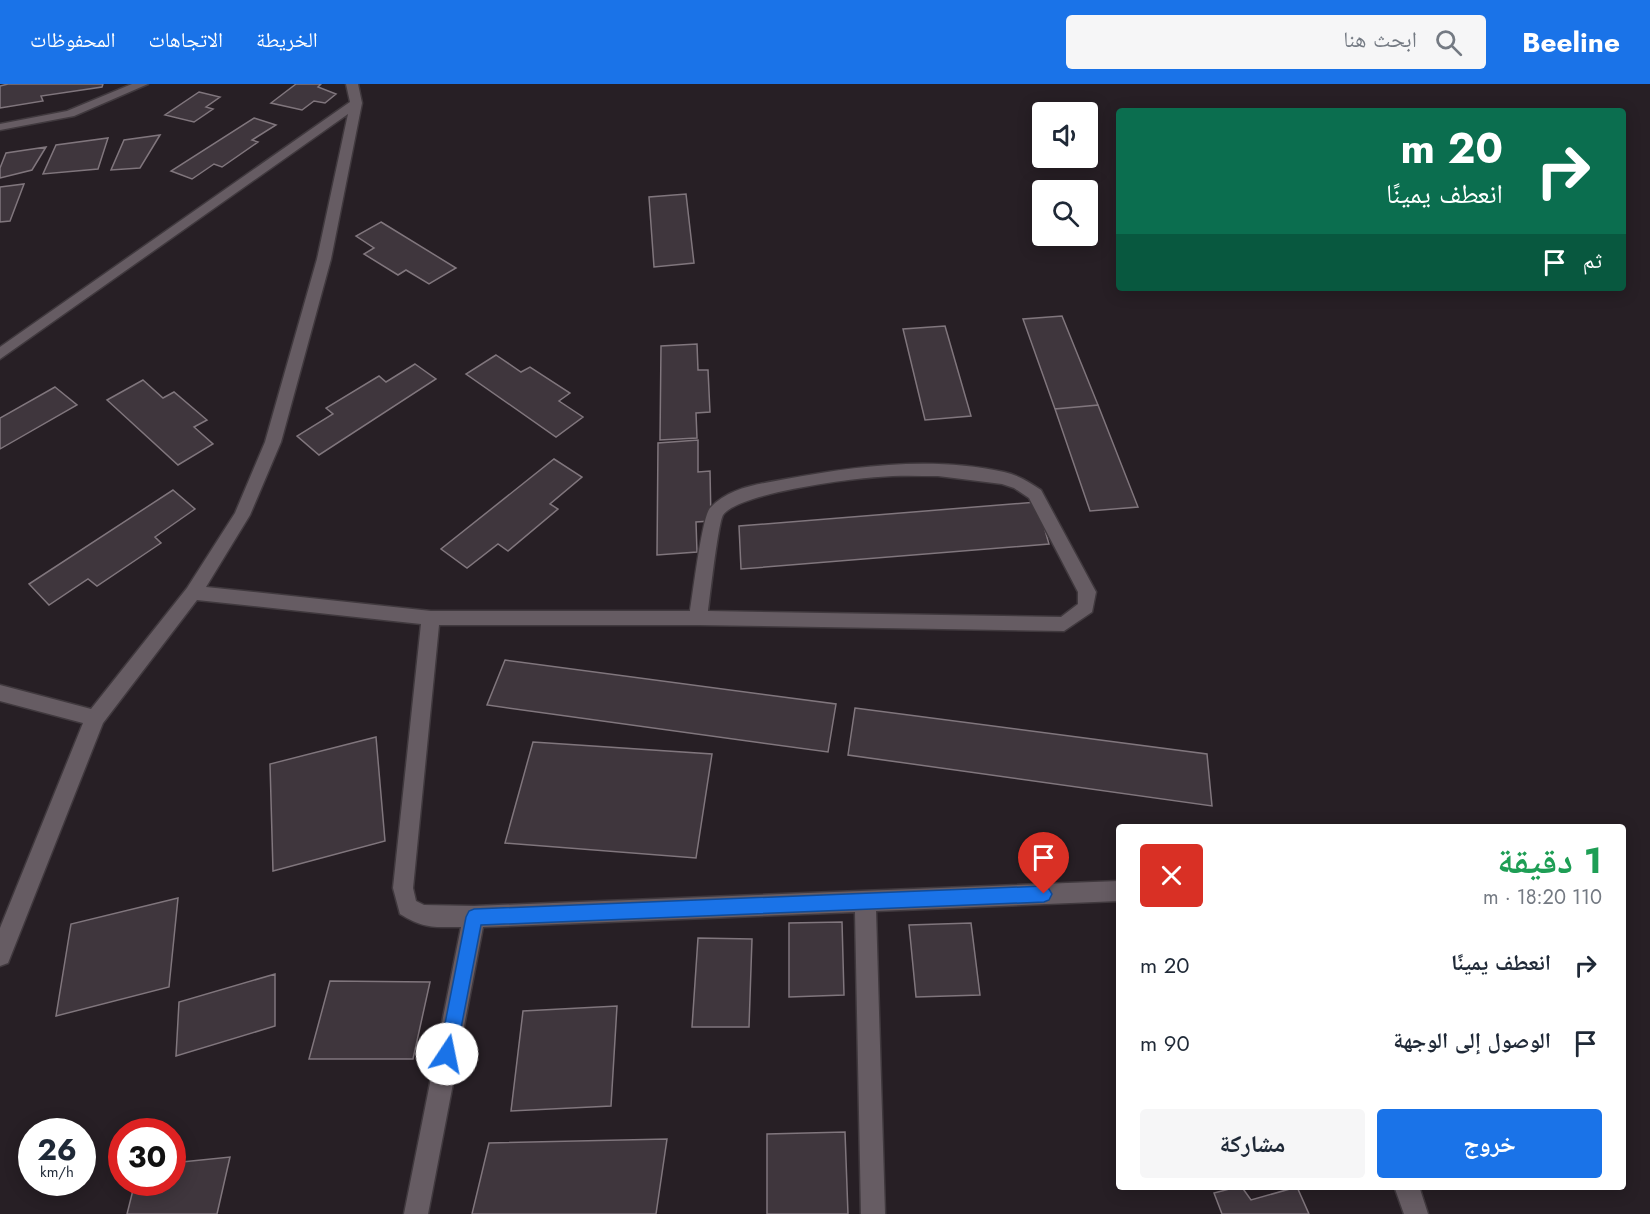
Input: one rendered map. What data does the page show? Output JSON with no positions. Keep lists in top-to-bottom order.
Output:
{
  "page": {
    "header": "Beeline",
    "search": "ابحث هنا",
    "nav": ["الخريطة", "الاتجاهات", "المحفوظات"],
    "turn": ["20 m", "انعطف يمينًا"],
    "then": "ثم",
    "heading": ["1 دقيقة", "110 m · 18:20"],
    "list": [
      {
        "name": "انعطف يمينًا",
        "value": "20 m"
      },
      {
        "name": "الوصول إلى الوجهة",
        "value": "90 m"
      }
    ],
    "buttons": ["خروج", "مشاركة"],
    "speed": "26 km/h",
    "limit": "30"
  }
}
